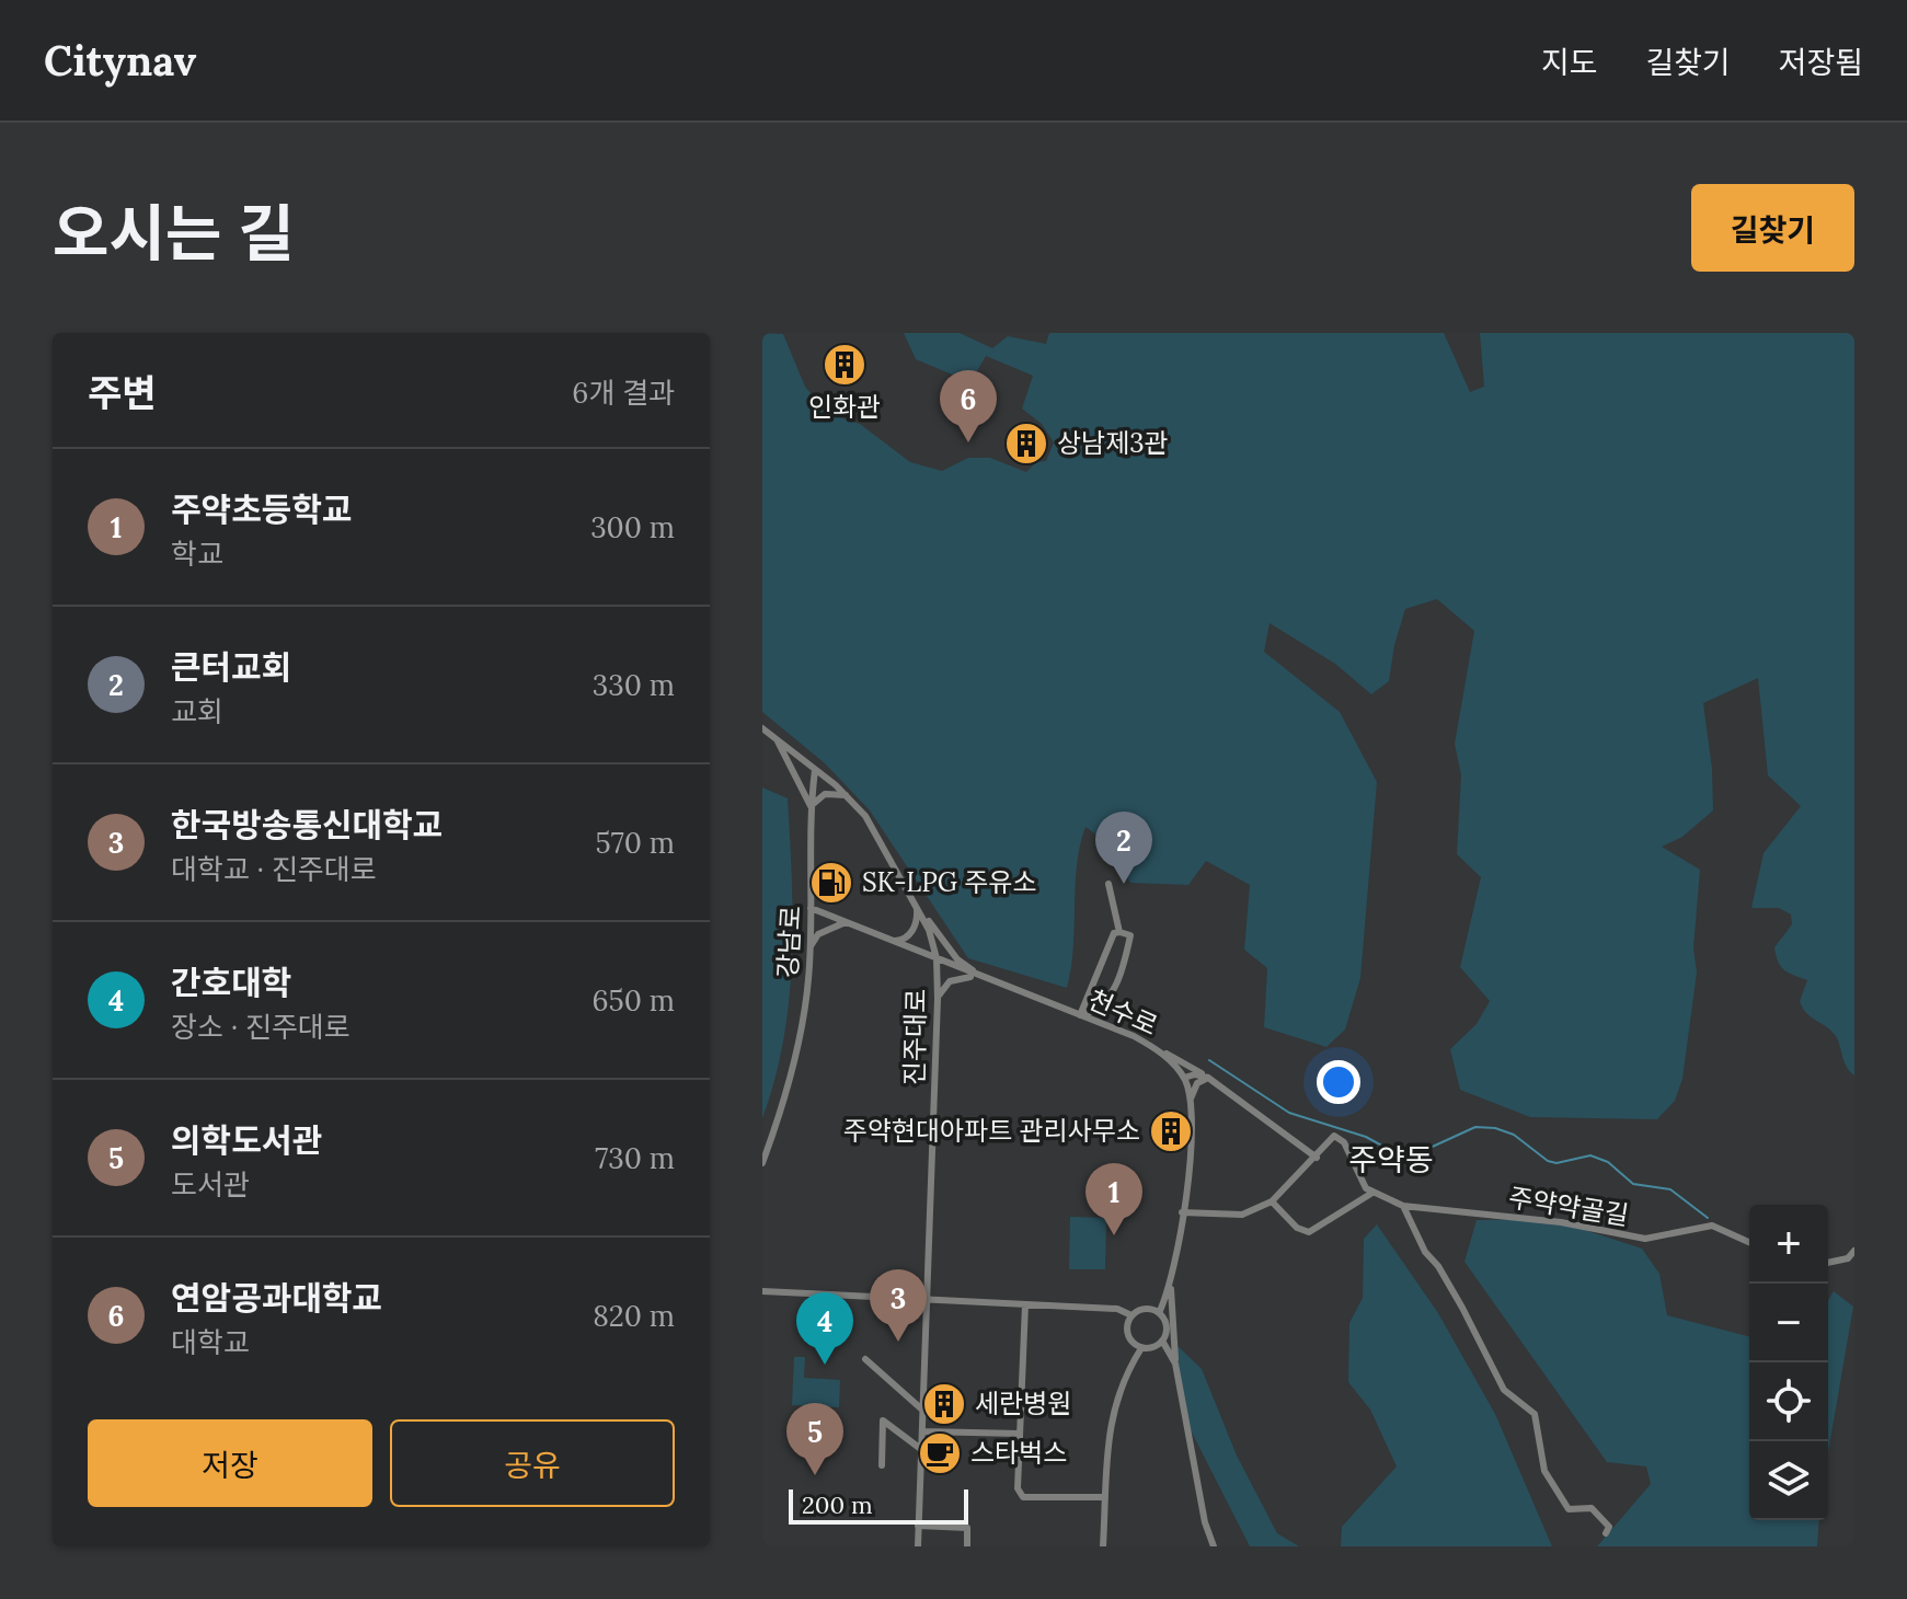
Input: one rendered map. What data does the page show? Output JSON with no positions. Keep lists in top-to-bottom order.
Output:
{
  "streets": {
    "street": [
      "강남로",
      "천수로",
      "진주대로",
      "주약약골길"
    ]
  },
  "crossings": [
    ["강남로", "천수로"],
    ["강남로", "진주대로"],
    ["천수로", "진주대로"]
  ],
  "districts": ["주약동"],
  "places": {
    "building": [
      "인화관",
      "상남제3관",
      "주약현대아파트 관리사무소",
      "세란병원"
    ],
    "fuel station": ["SK-LPG 주유소"],
    "cafe": ["스타벅스"]
  },
  "scale_bar": "200 m",
  "page": {
    "header": "Citynav",
    "nav": ["지도", "길찾기", "저장됨"],
    "title": "오시는 길",
    "buttons": [
      "길찾기",
      ["저장", "공유"]
    ],
    "heading": ["주변", "6개 결과"],
    "pins": [
      "6",
      "2",
      "1",
      "3",
      "4",
      "5"
    ],
    "list": [
      {
        "mark": "1",
        "name": "주약초등학교",
        "note": "학교",
        "value": "300 m"
      },
      {
        "mark": "2",
        "name": "큰터교회",
        "note": "교회",
        "value": "330 m"
      },
      {
        "mark": "3",
        "name": "한국방송통신대학교",
        "note": "대학교 · 진주대로",
        "value": "570 m"
      },
      {
        "mark": "4",
        "name": "간호대학",
        "note": "장소 · 진주대로",
        "value": "650 m"
      },
      {
        "mark": "5",
        "name": "의학도서관",
        "note": "도서관",
        "value": "730 m"
      },
      {
        "mark": "6",
        "name": "연암공과대학교",
        "note": "대학교",
        "value": "820 m"
      }
    ],
    "map_buttons": ["+", "−"],
    "scale": "200 m"
  }
}
